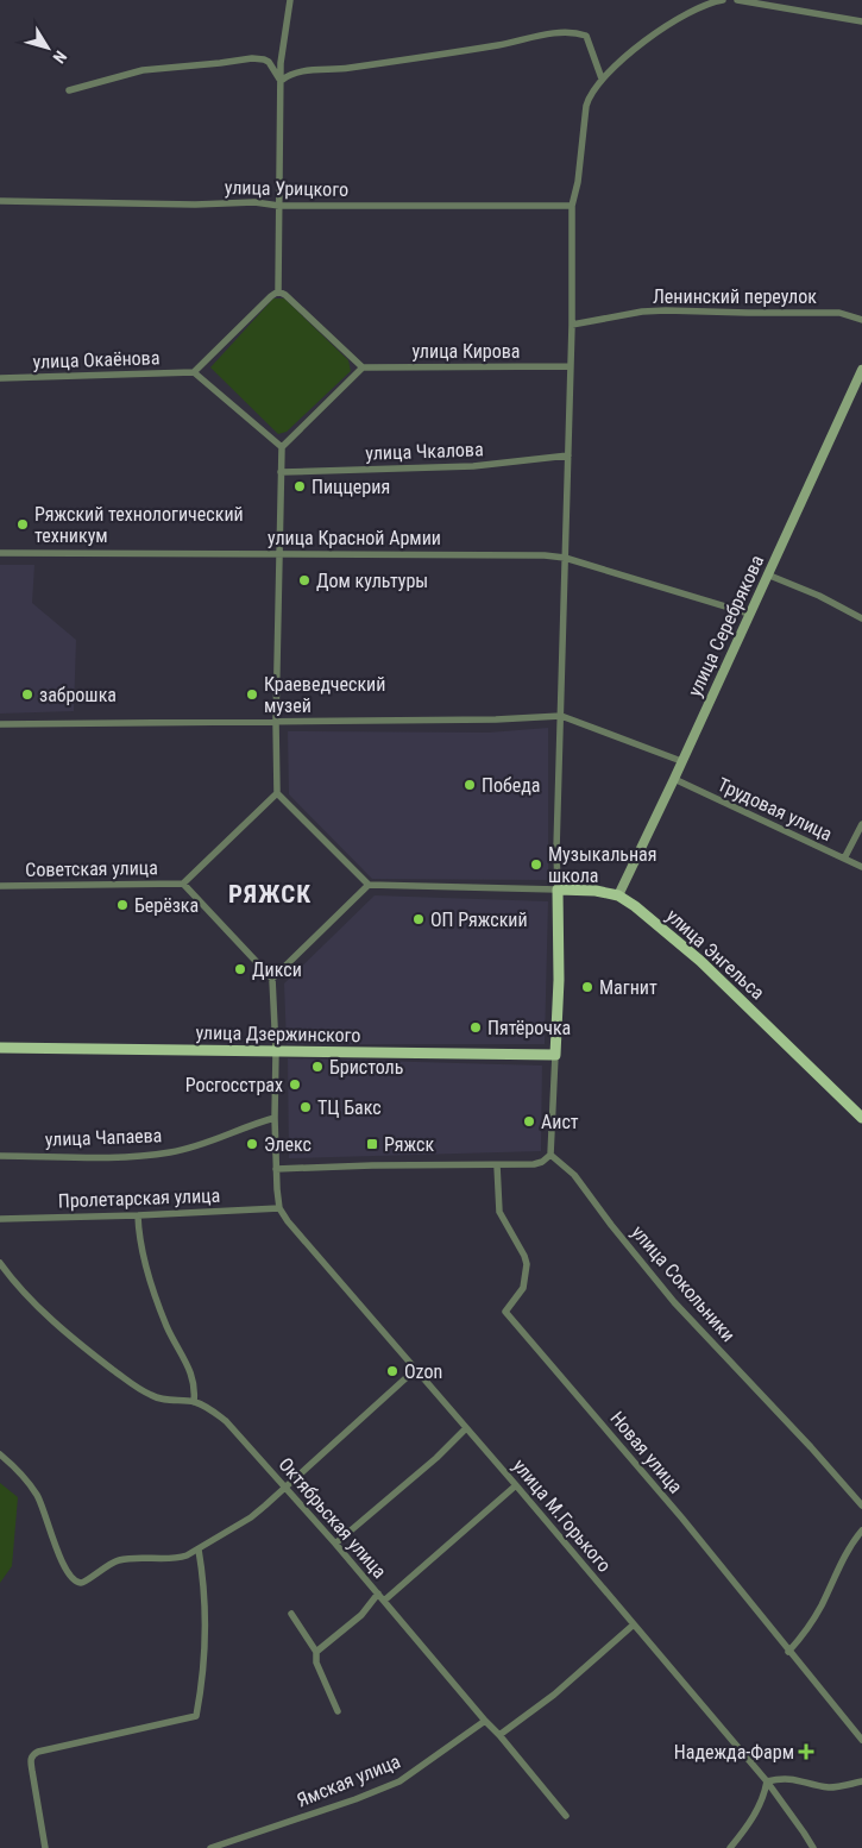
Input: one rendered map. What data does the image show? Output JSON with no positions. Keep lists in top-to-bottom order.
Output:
{
  "streets": {
    "main road": ["улица Серебрякова", "улица Энгельса", "улица Дзержинского"],
    "street": [
      "улица Урицкого",
      "Ленинский переулок",
      "улица Кирова",
      "улица Окаёнова",
      "улица Чкалова",
      "улица Красной Армии",
      "Трудовая улица",
      "Советская улица",
      "улица Чапаева",
      "Пролетарская улица",
      "улица Сокольники",
      "Новая улица",
      "улица М.Горького",
      "Октябрьская улица",
      "Ямская улица"
    ]
  },
  "crossings": [
    ["улица Красной Армии", "улица Серебрякова"],
    ["улица Серебрякова", "Трудовая улица"],
    ["улица Серебрякова", "улица Энгельса"],
    ["Пролетарская улица", "улица М.Горького"],
    ["Октябрьская улица", "Ямская улица"]
  ],
  "districts": ["РЯЖСК"],
  "places": {
    "other": [
      "Пиццерия",
      "Ряжский технологический техникум",
      "Дом культуры",
      "заброшка",
      "Краеведческий музей",
      "Победа",
      "Музыкальная школа",
      "Берёзка",
      "ОП Ряжский",
      "Дикси",
      "Магнит",
      "Пятёрочка",
      "Бристоль",
      "Росгосстрах",
      "ТЦ Бакс",
      "Аист",
      "Элекс",
      "Ozon"
    ],
    "transit": ["Ряжск"],
    "health": ["Надежда-Фарм"]
  },
  "north": "bottom right"
}
